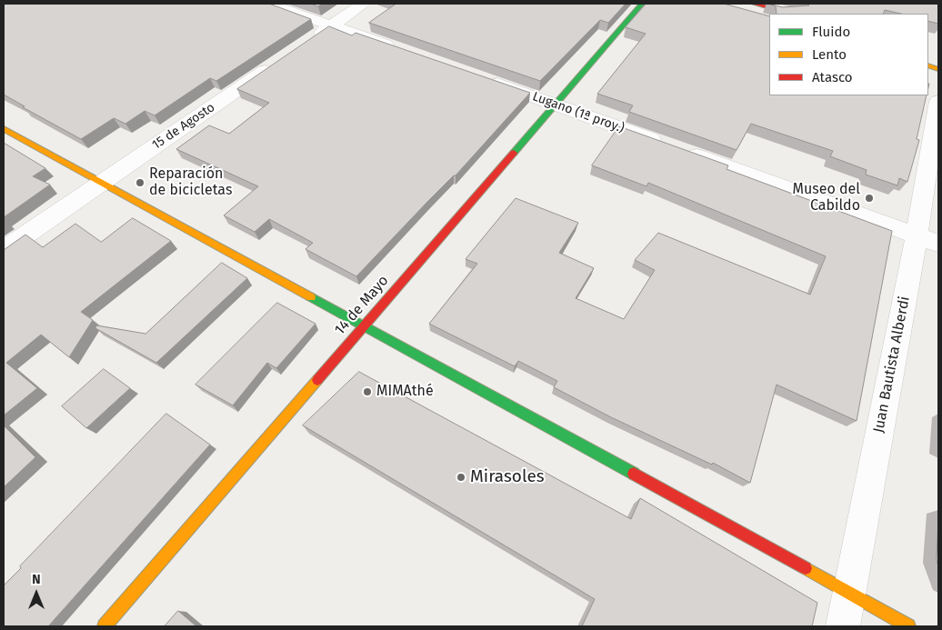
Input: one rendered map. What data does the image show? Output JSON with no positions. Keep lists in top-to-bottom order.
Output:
{
  "streets": {
    "street": [
      "Lugano (1ª proy.)",
      "15 de Agosto",
      "14 de Mayo",
      "Juan Bautista Alberdi"
    ]
  },
  "crossings": [
    ["Lugano (1ª proy.)", "14 de Mayo"],
    ["Lugano (1ª proy.)", "Juan Bautista Alberdi"]
  ],
  "places": [
    "Reparación de bicicletas",
    "Museo del Cabildo",
    "MIMAthé",
    "Mirasoles"
  ],
  "legend": ["Fluido", "Lento", "Atasco"],
  "north": "top"
}
